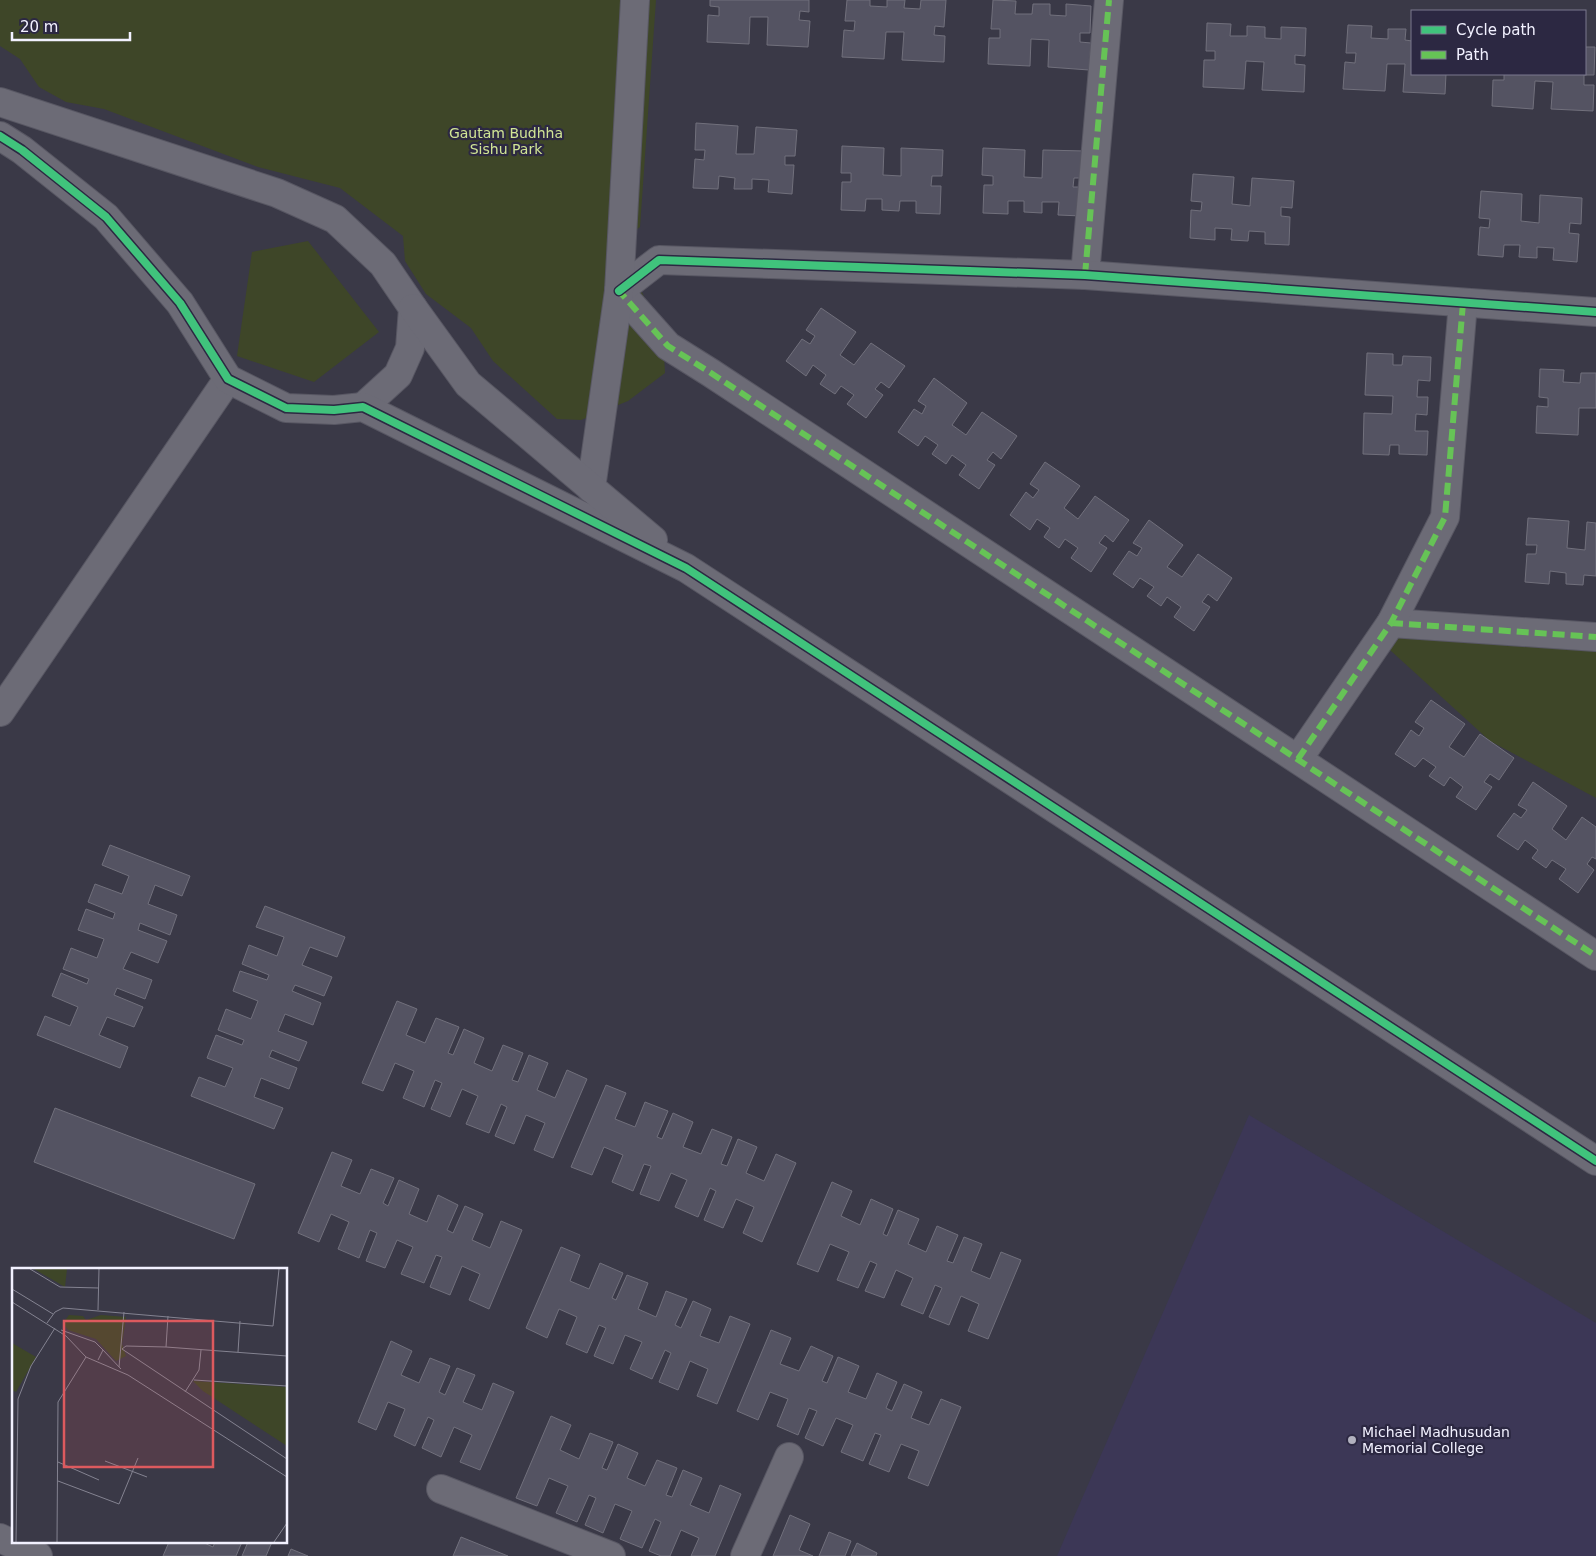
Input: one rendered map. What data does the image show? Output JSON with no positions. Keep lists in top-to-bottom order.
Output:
{
  "parks": ["Gautam Budhha Sishu Park"],
  "places": ["Michael Madhusudan Memorial College"],
  "legend": ["Cycle path", "Path"],
  "scale_bar": "20 m"
}
